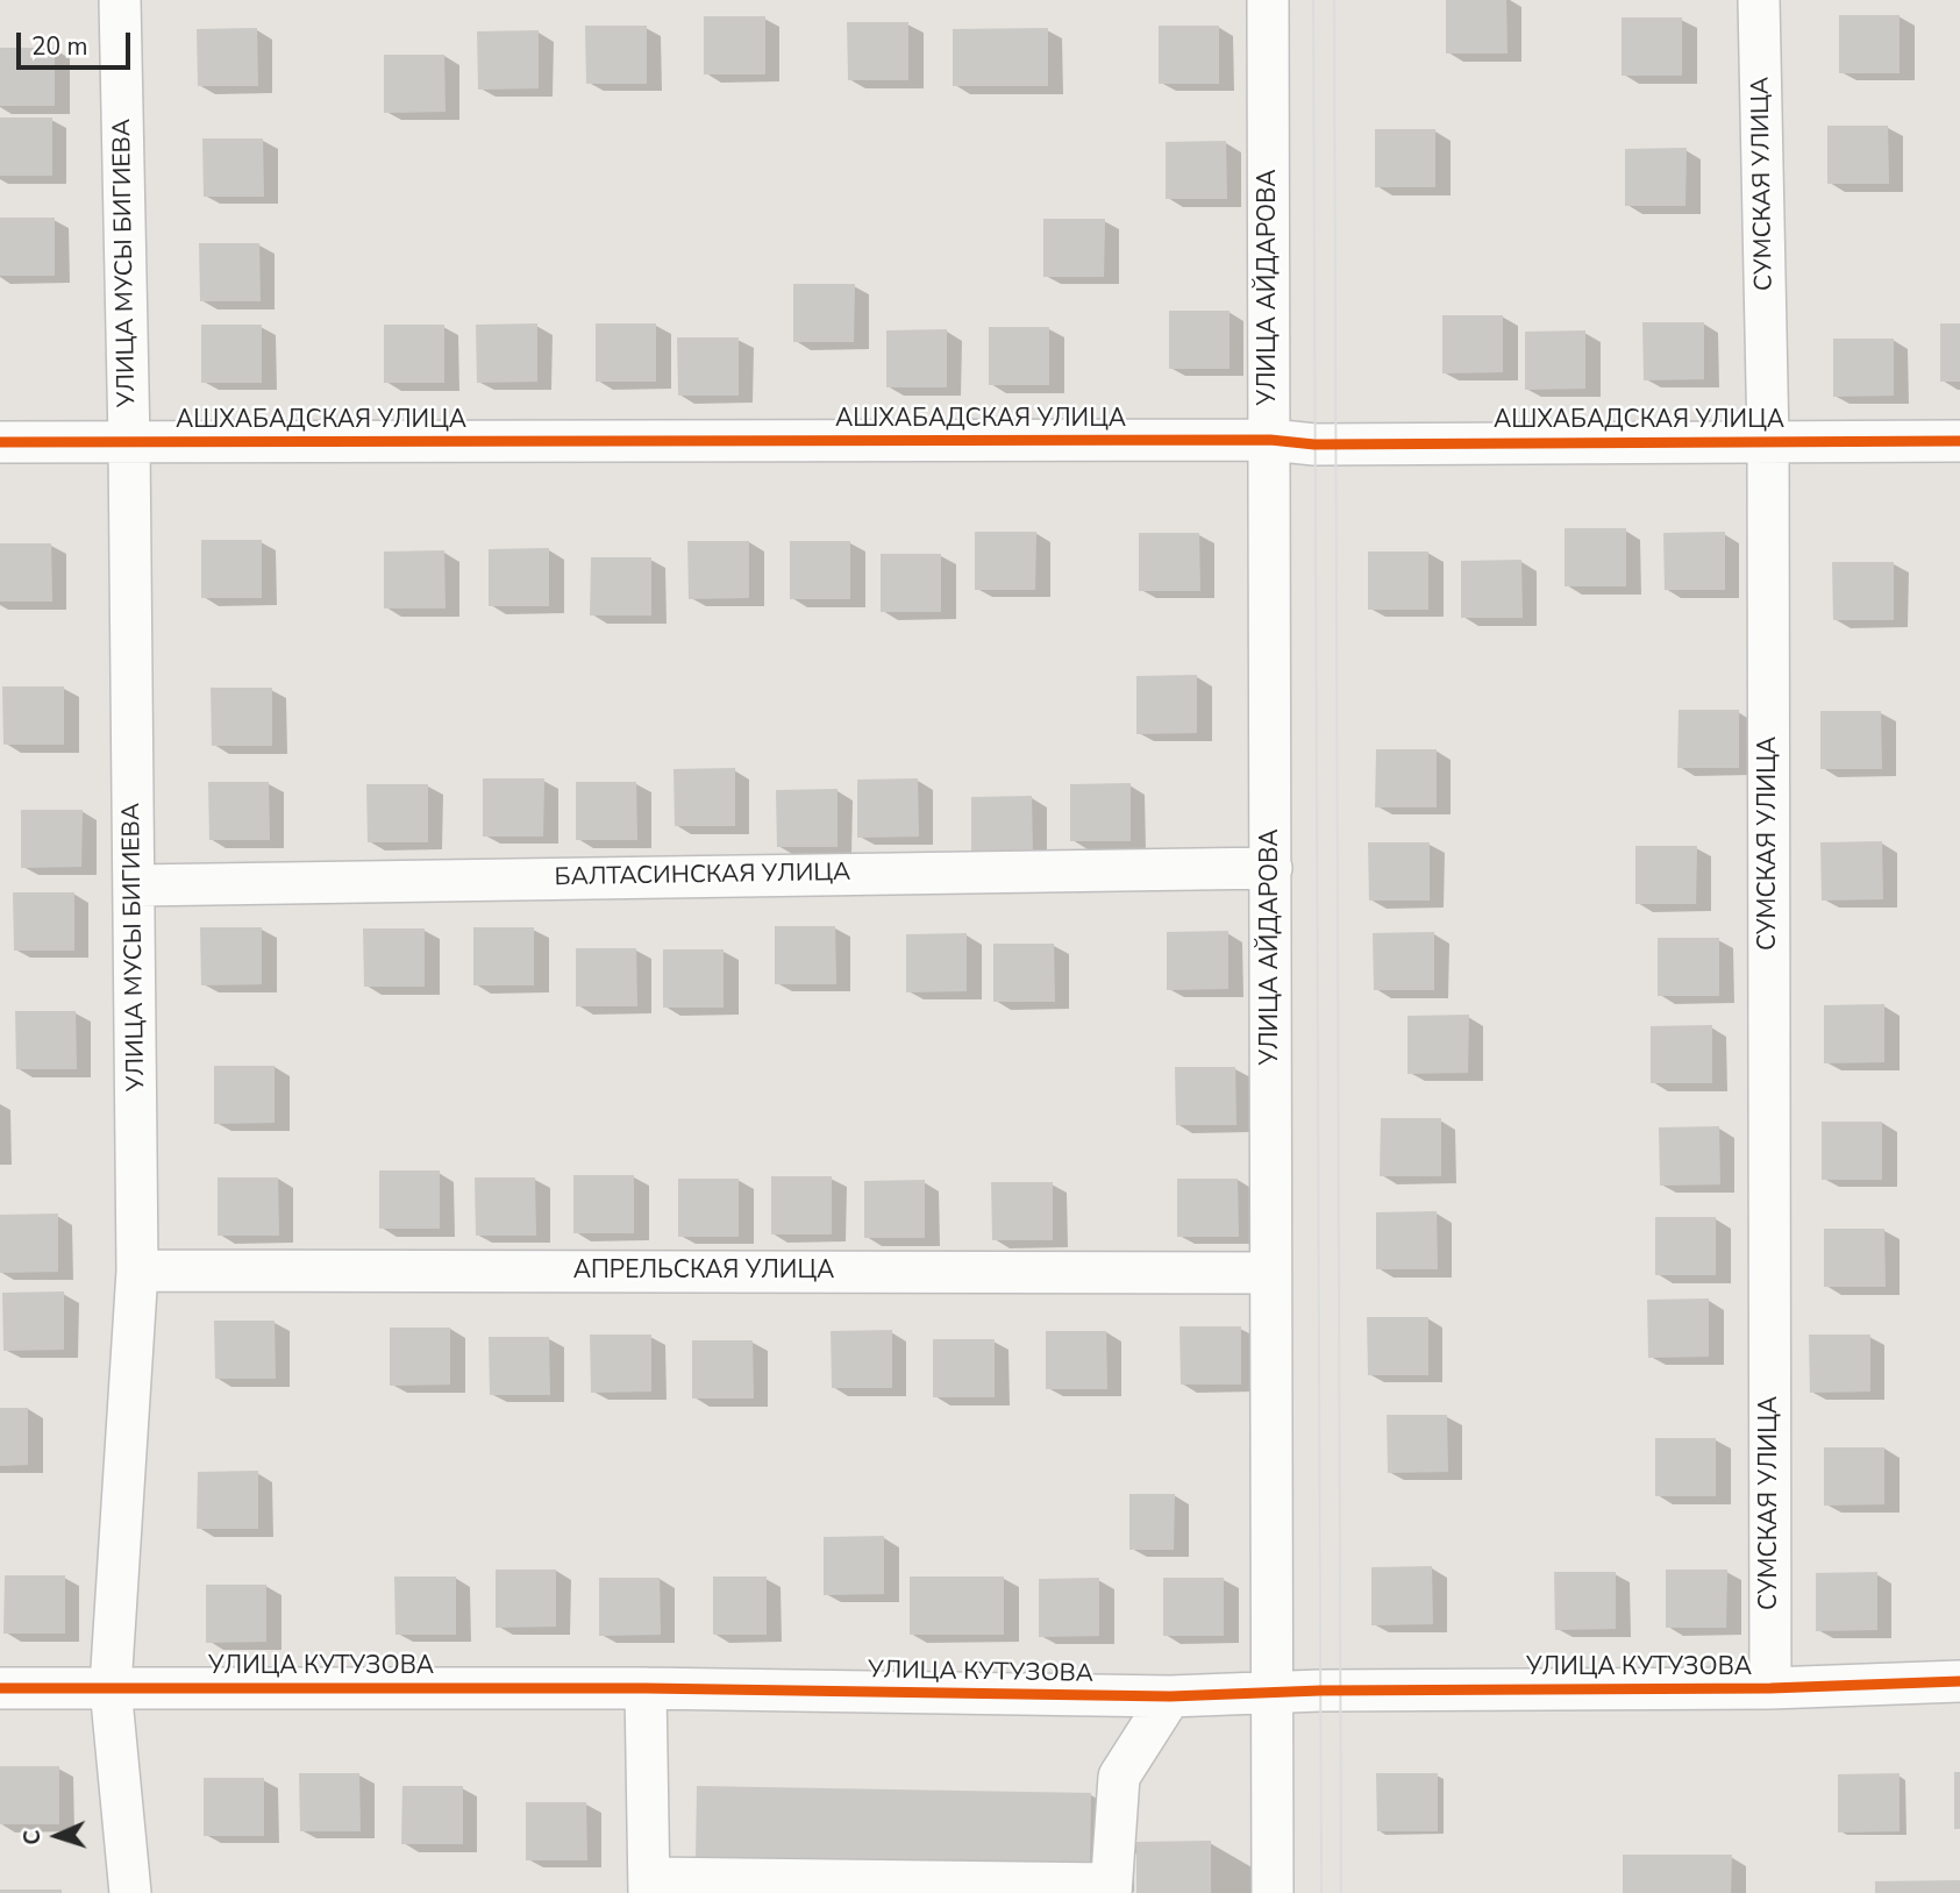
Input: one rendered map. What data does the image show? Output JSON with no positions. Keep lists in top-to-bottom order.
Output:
{
  "streets": {
    "street": [
      "СУМСКАЯ УЛИЦА",
      "УЛИЦА МУСЫ БИГИЕВА",
      "УЛИЦА АЙДАРОВА",
      "АШХАБАДСКАЯ УЛИЦА",
      "БАЛТАСИНСКАЯ УЛИЦА",
      "АПРЕЛЬСКАЯ УЛИЦА",
      "УЛИЦА КУТУЗОВА"
    ]
  },
  "crossings": [
    ["СУМСКАЯ УЛИЦА", "АШХАБАДСКАЯ УЛИЦА"],
    ["СУМСКАЯ УЛИЦА", "УЛИЦА КУТУЗОВА"],
    ["УЛИЦА МУСЫ БИГИЕВА", "АШХАБАДСКАЯ УЛИЦА"],
    ["УЛИЦА МУСЫ БИГИЕВА", "БАЛТАСИНСКАЯ УЛИЦА"],
    ["УЛИЦА МУСЫ БИГИЕВА", "АПРЕЛЬСКАЯ УЛИЦА"],
    ["УЛИЦА МУСЫ БИГИЕВА", "УЛИЦА КУТУЗОВА"],
    ["УЛИЦА АЙДАРОВА", "АШХАБАДСКАЯ УЛИЦА"],
    ["УЛИЦА АЙДАРОВА", "БАЛТАСИНСКАЯ УЛИЦА"],
    ["УЛИЦА АЙДАРОВА", "АПРЕЛЬСКАЯ УЛИЦА"],
    ["УЛИЦА АЙДАРОВА", "УЛИЦА КУТУЗОВА"]
  ],
  "scale_bar": "20 m",
  "north": "left"
}
